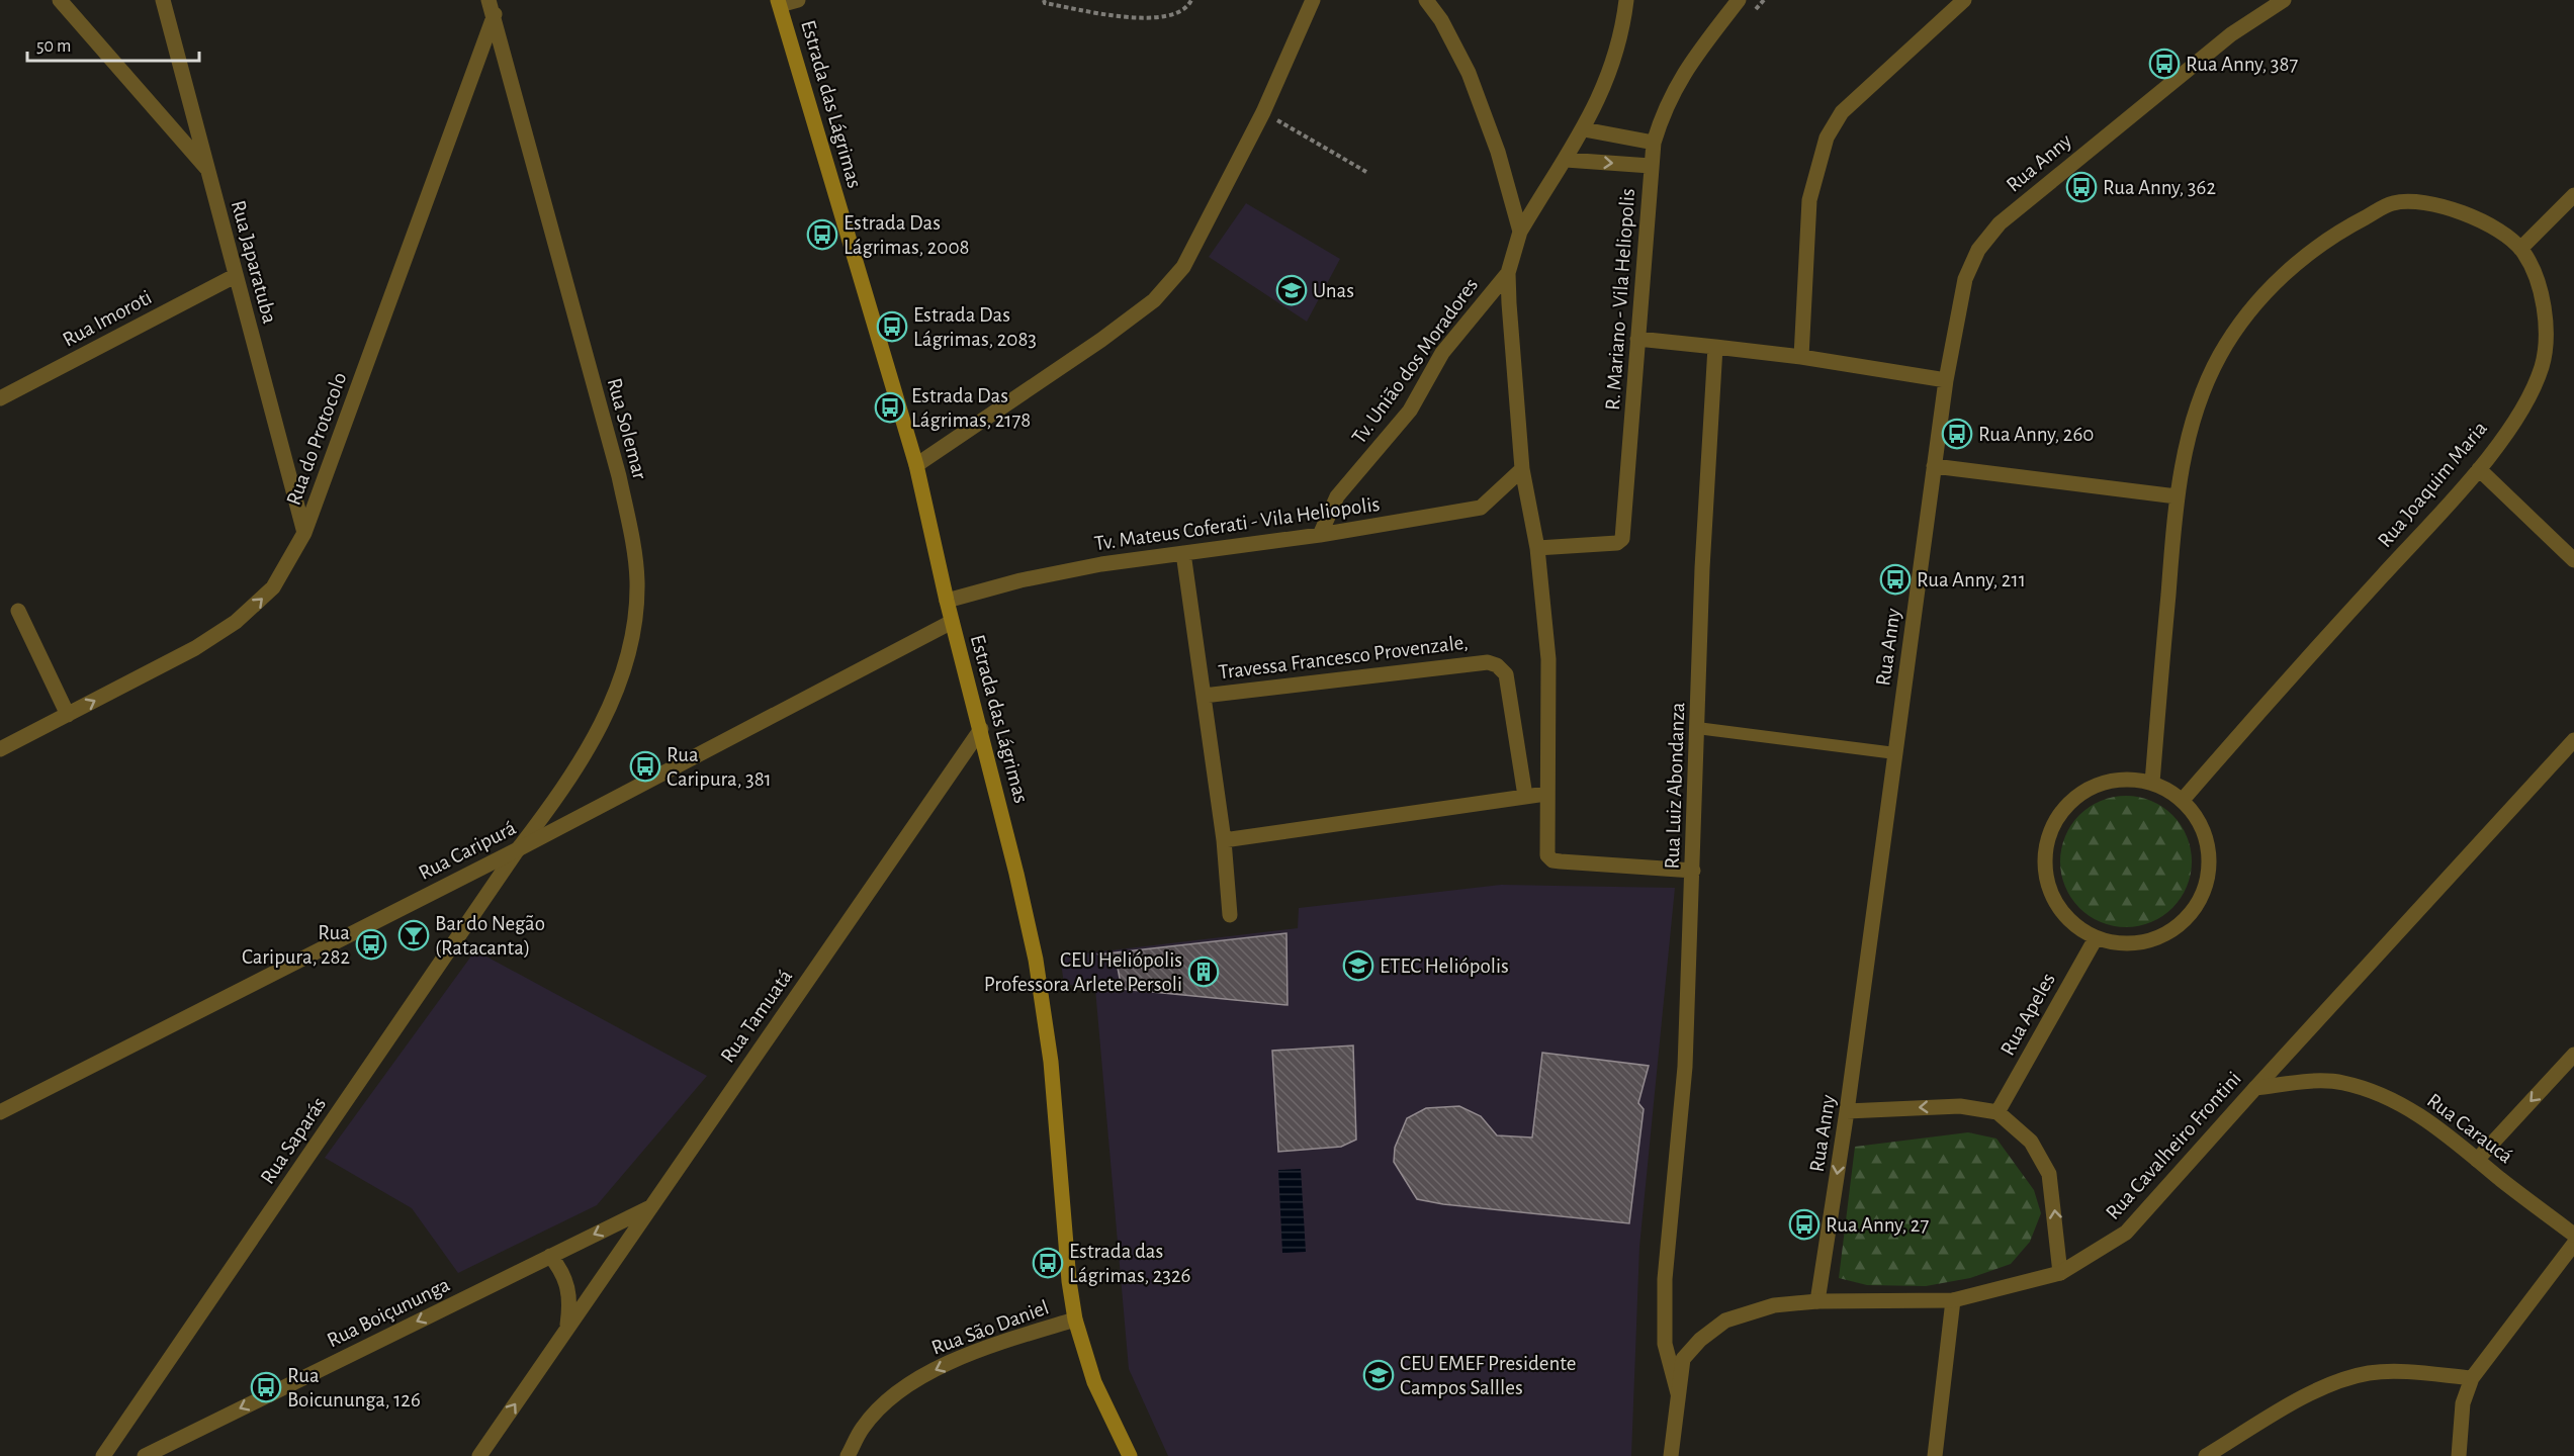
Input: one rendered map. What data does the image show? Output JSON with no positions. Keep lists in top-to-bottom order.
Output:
{
  "streets": {
    "main road": ["Estrada das Lágrimas"],
    "street": [
      "Rua Anny",
      "Rua Japaratuba",
      "R. Mariano - Vila Heliopolis",
      "Rua Imoroti",
      "Tv. União dos Moradores",
      "Rua Solemar",
      "Rua do Protocolo",
      "Rua Joaquim Maria",
      "Tv. Mateus Coferati - Vila Heliopolis",
      "Travessa Francesco Provenzale,",
      "Rua Luiz Abondanza",
      "Rua Caripurá",
      "Rua Apeles",
      "Rua Tamuatá",
      "Rua Caraucá",
      "Rua Saparás",
      "Rua Cavalheiro Frontini",
      "Rua Boiçununga",
      "Rua São Daniel"
    ]
  },
  "crossings": [
    ["Estrada das Lágrimas", "Tv. Mateus Coferati - Vila Heliopolis"],
    ["Estrada das Lágrimas", "Rua Caripurá"],
    ["Estrada das Lágrimas", "Rua Tamuatá"],
    ["Estrada das Lágrimas", "Rua São Daniel"],
    ["Rua Anny", "Rua Cavalheiro Frontini"],
    ["Rua Japaratuba", "Rua Imoroti"],
    ["Rua Japaratuba", "Rua do Protocolo"],
    ["Tv. União dos Moradores", "Tv. Mateus Coferati - Vila Heliopolis"],
    ["Rua Solemar", "Rua do Protocolo"],
    ["Rua Solemar", "Rua Caripurá"],
    ["Rua Solemar", "Rua Saparás"],
    ["Rua Joaquim Maria", "Rua Apeles"],
    ["Rua Luiz Abondanza", "Rua Cavalheiro Frontini"],
    ["Rua Caripurá", "Rua Saparás"],
    ["Rua Tamuatá", "Rua Boiçununga"],
    ["Rua Caraucá", "Rua Cavalheiro Frontini"]
  ],
  "one_way": ["Rua Boiçununga", "Rua São Daniel"],
  "places": {
    "bus stop": [
      "Rua Anny, 387",
      "Rua Anny, 362",
      "Estrada Das Lágrimas, 2008",
      "Estrada Das Lágrimas, 2083",
      "Estrada Das Lágrimas, 2178",
      "Rua Anny, 260",
      "Rua Anny, 211",
      "Rua Caripura, 381",
      "Rua Caripura, 282",
      "Rua Anny, 27",
      "Estrada das Lágrimas, 2326",
      "Rua Boicununga, 126"
    ],
    "school or university": ["Unas", "ETEC Heliópolis", "CEU EMEF Presidente Campos Sallles"],
    "bar": ["Bar do Negão (Ratacanta)"],
    "building": ["CEU Heliópolis Professora Arlete Persoli"]
  },
  "scale_bar": "50 m"
}
